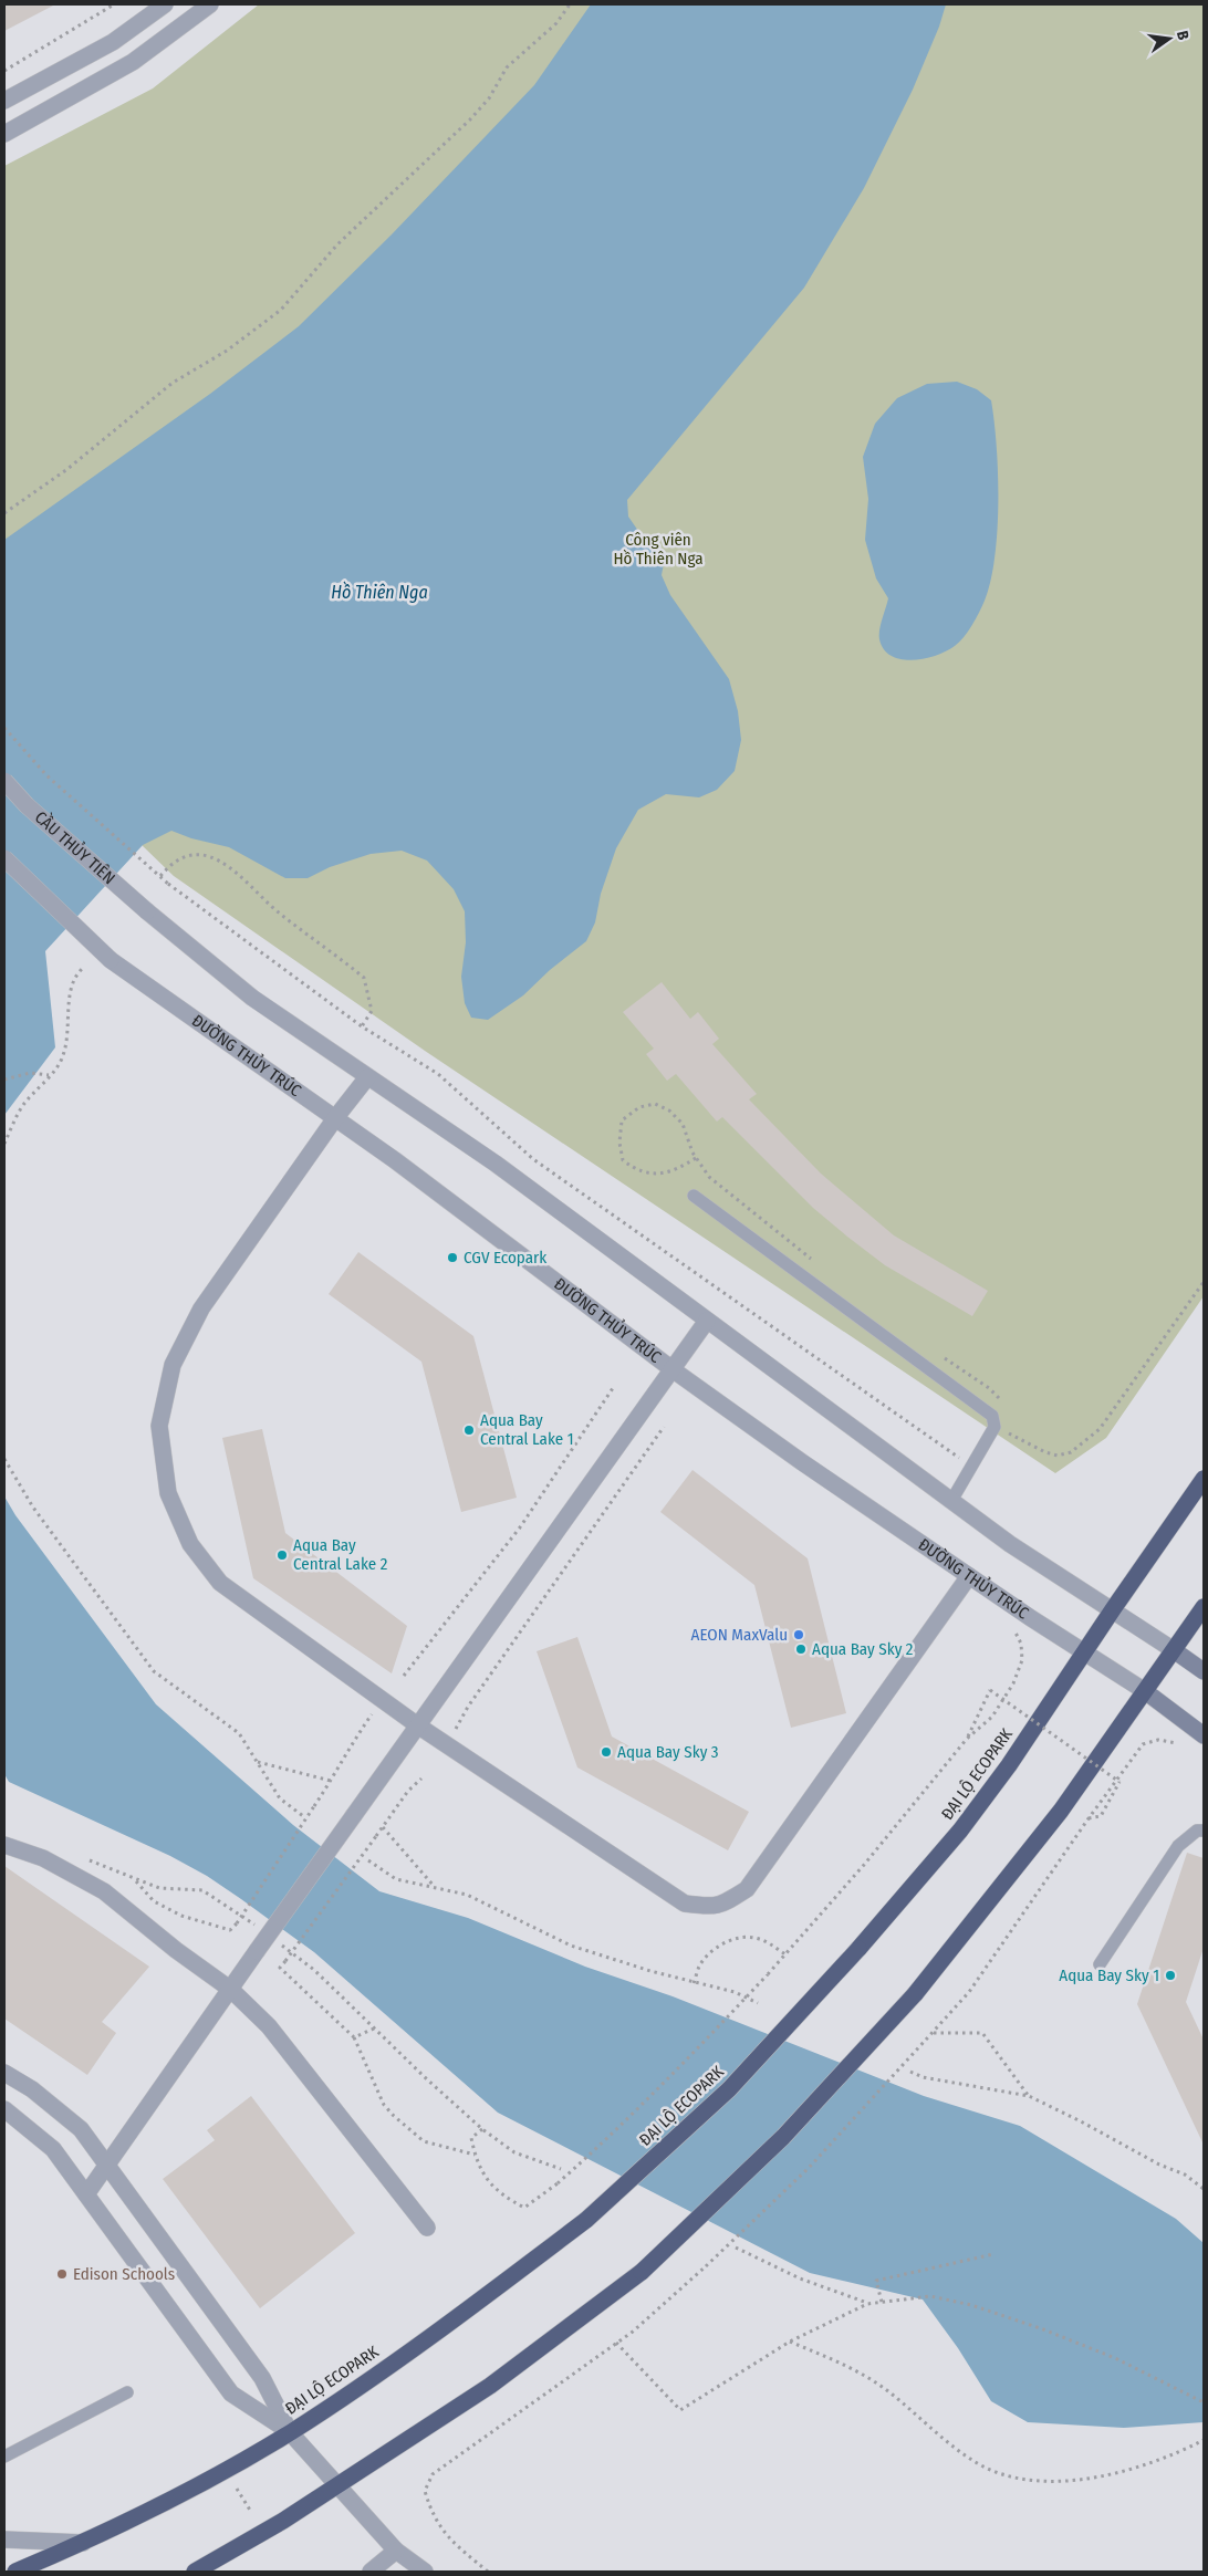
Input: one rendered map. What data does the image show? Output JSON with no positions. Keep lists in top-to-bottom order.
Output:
{
  "streets": {
    "highway": ["ĐẠI LỘ ECOPARK"],
    "street": ["CẦU THỦY TIÊN", "ĐƯỜNG THỦY TRÚC"]
  },
  "crossings": [
    ["ĐƯỜNG THỦY TRÚC", "ĐẠI LỘ ECOPARK"]
  ],
  "water": ["Hồ Thiên Nga"],
  "parks": ["Công viên Hồ Thiên Nga"],
  "places": [
    "CGV Ecopark",
    "Aqua Bay Central Lake 1",
    "Aqua Bay Central Lake 2",
    "AEON MaxValu",
    "Aqua Bay Sky 2",
    "Aqua Bay Sky 3",
    "Aqua Bay Sky 1",
    "Edison Schools"
  ],
  "north": "right"
}
